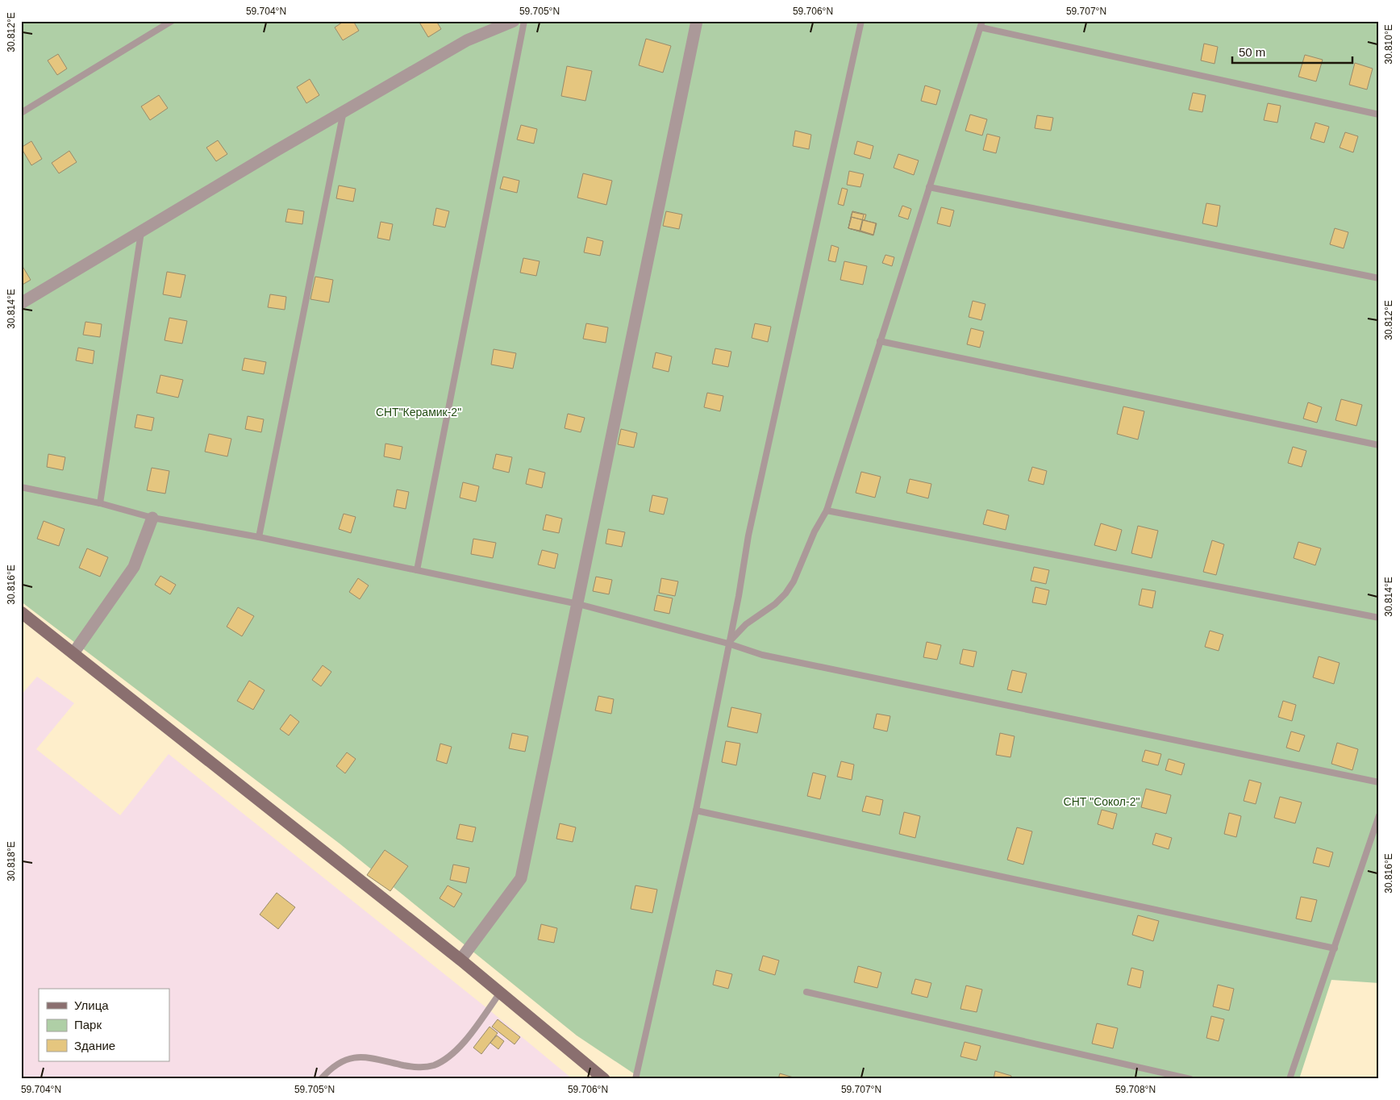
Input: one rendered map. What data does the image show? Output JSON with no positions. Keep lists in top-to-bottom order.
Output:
{
  "parks": ["СНТ\"Керамик-2\"", "СНТ \"Сокол-2\""],
  "legend": ["Улица", "Парк", "Здание"],
  "scale_bar": "50 m",
  "coordinates": [
    "59.704°N",
    "59.705°N",
    "59.706°N",
    "59.707°N",
    "30.812°E",
    "30.810°E",
    "30.814°E",
    "30.816°E",
    "30.818°E",
    "59.708°N"
  ]
}
